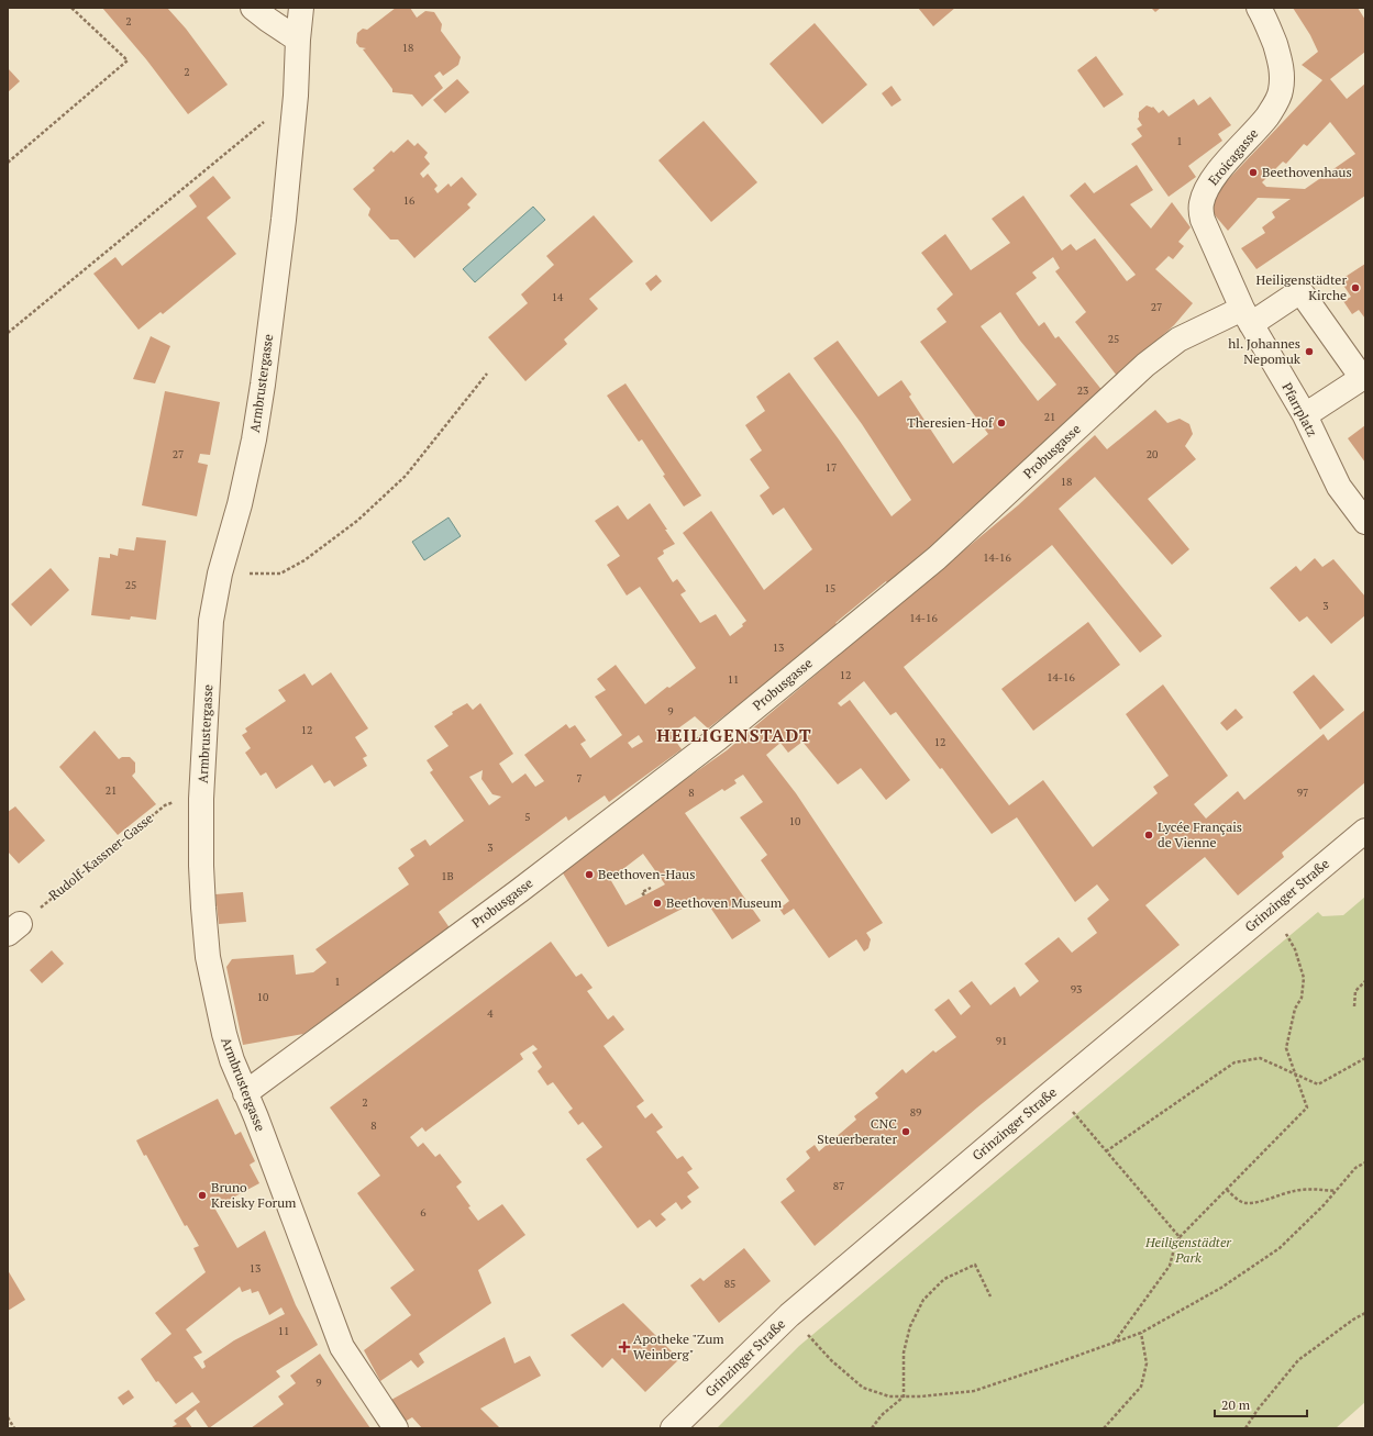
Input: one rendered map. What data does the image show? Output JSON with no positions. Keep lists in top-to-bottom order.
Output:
{
  "streets": {
    "street": [
      "Eroicagasse",
      "Armbrustergasse",
      "Pfarrplatz",
      "Probusgasse",
      "Grinzinger Straße"
    ],
    "path": ["Rudolf-Kassner-Gasse"]
  },
  "crossings": [
    ["Eroicagasse", "Pfarrplatz"],
    ["Eroicagasse", "Probusgasse"],
    ["Armbrustergasse", "Probusgasse"],
    ["Armbrustergasse", "Rudolf-Kassner-Gasse"],
    ["Pfarrplatz", "Probusgasse"]
  ],
  "districts": ["HEILIGENSTADT"],
  "parks": ["Heiligenstädter Park"],
  "places": {
    "other": [
      "Beethovenhaus",
      "Heiligenstädter Kirche",
      "hl. Johannes Nepomuk",
      "Theresien-Hof",
      "Lycée Français de Vienne",
      "Beethoven-Haus",
      "Beethoven Museum",
      "CNC Steuerberater",
      "Bruno Kreisky Forum"
    ],
    "health": ["Apotheke \"Zum Weinberg\""]
  },
  "house_numbers": [
    "2",
    "18",
    "2",
    "1",
    "16",
    "14",
    "27",
    "25",
    "23",
    "21",
    "27",
    "20",
    "17",
    "18",
    "14-16",
    "25",
    "15",
    "3",
    "14-16",
    "13",
    "12",
    "14-16",
    "11",
    "9",
    "12",
    "12",
    "7",
    "21",
    "8",
    "97",
    "5",
    "10",
    "3",
    "1B",
    "1",
    "93",
    "10",
    "4",
    "91",
    "2",
    "89",
    "8",
    "87",
    "6",
    "13",
    "85",
    "11",
    "9"
  ],
  "scale_bar": "20 m"
}
